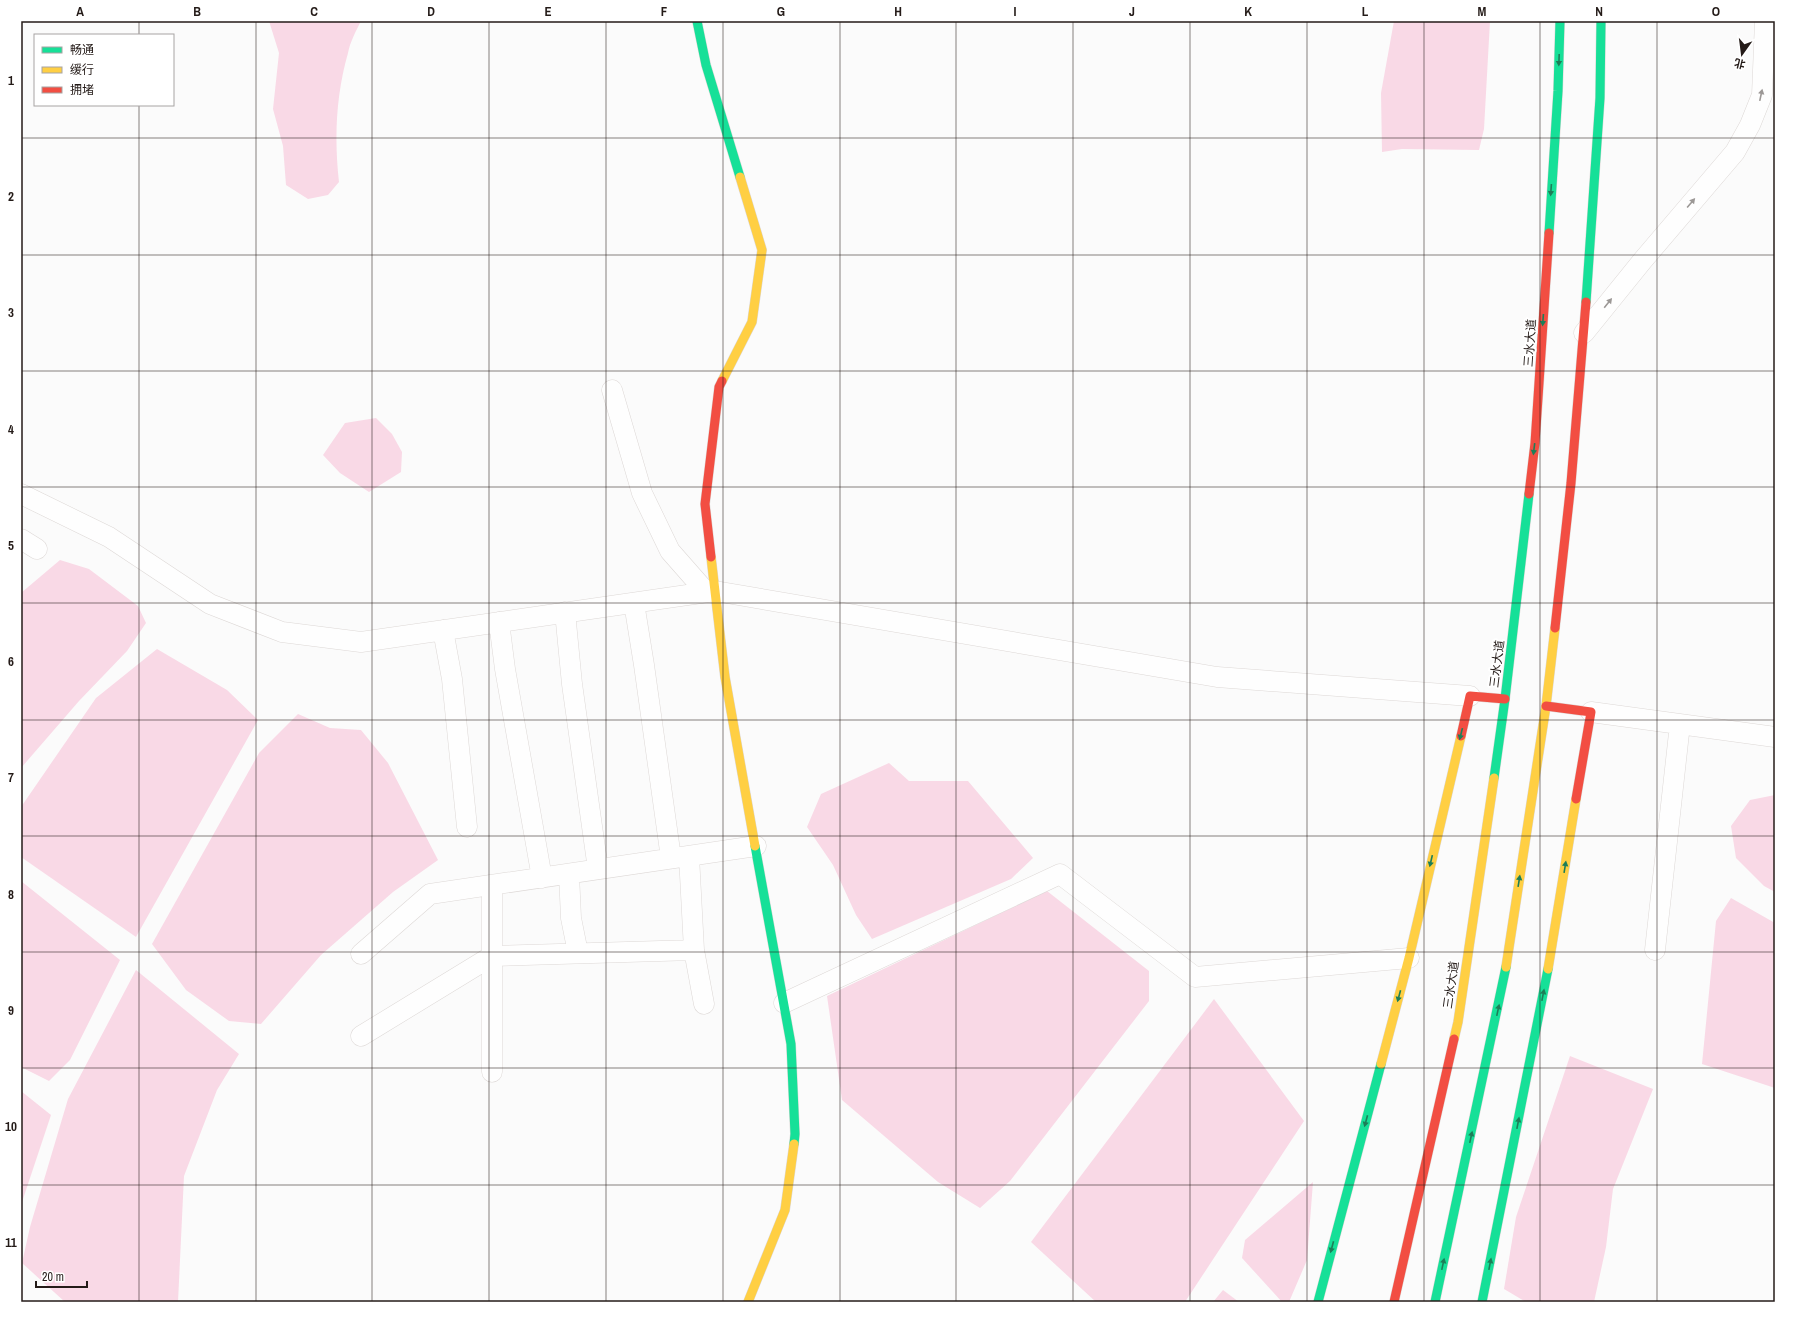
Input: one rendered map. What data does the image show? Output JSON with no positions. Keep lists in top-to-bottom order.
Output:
{
  "streets": {
    "main road": ["三水大道"]
  },
  "legend": ["畅通", "缓行", "拥堵"],
  "scale_bar": "20 m",
  "north": "bottom",
  "grid": {
    "columns": [
      "A",
      "B",
      "C",
      "D",
      "E",
      "F",
      "G",
      "H",
      "I",
      "J",
      "K",
      "L",
      "M",
      "N",
      "O"
    ],
    "rows": [
      "1",
      "2",
      "3",
      "4",
      "5",
      "6",
      "7",
      "8",
      "9",
      "10",
      "11"
    ]
  }
}
